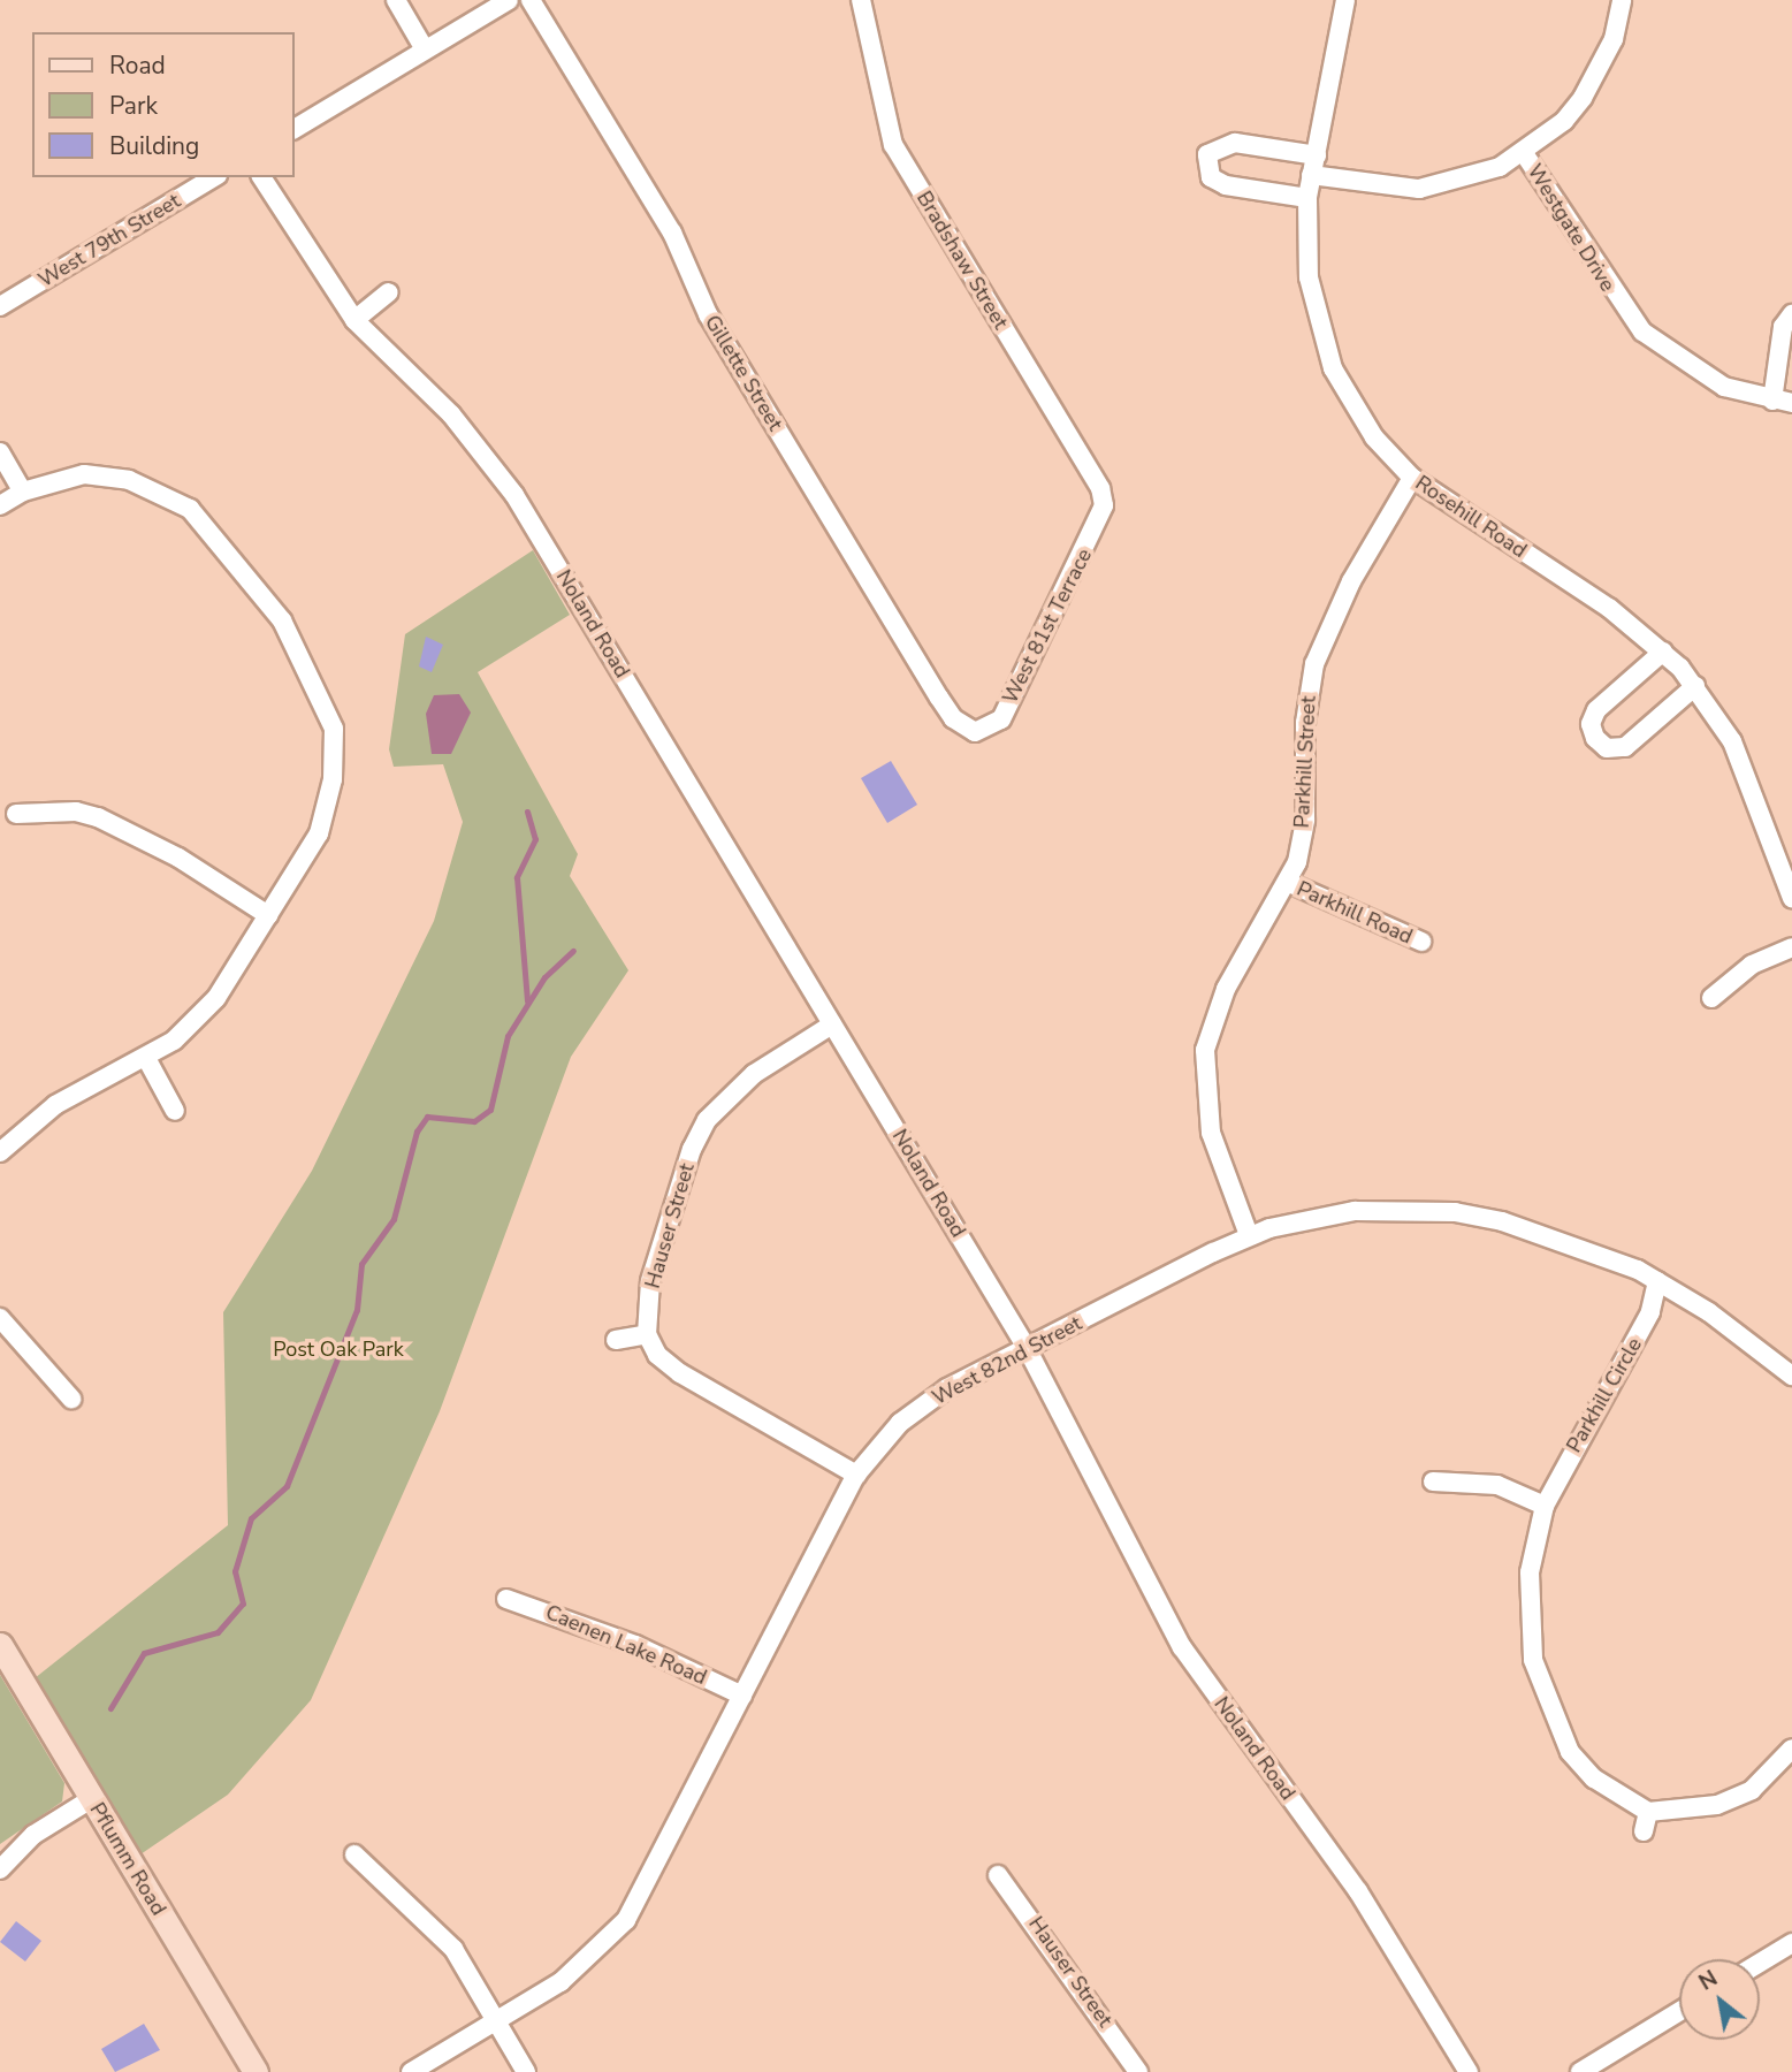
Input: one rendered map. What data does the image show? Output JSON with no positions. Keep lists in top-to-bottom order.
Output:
{
  "streets": {
    "main road": ["Pflumm Road"],
    "street": [
      "Westgate Drive",
      "West 79th Street",
      "Bradshaw Street",
      "Gillette Street",
      "Rosehill Road",
      "Noland Road",
      "West 81st Terrace",
      "Parkhill Street",
      "Parkhill Road",
      "Hauser Street",
      "West 82nd Street",
      "Parkhill Circle",
      "Caenen Lake Road"
    ]
  },
  "crossings": [
    ["Bradshaw Street", "West 81st Terrace"],
    ["Gillette Street", "West 81st Terrace"],
    ["Rosehill Road", "Parkhill Street"],
    ["Noland Road", "Hauser Street"],
    ["Noland Road", "West 82nd Street"],
    ["Parkhill Street", "Parkhill Road"],
    ["Parkhill Street", "West 82nd Street"],
    ["West 82nd Street", "Parkhill Circle"],
    ["West 82nd Street", "Caenen Lake Road"]
  ],
  "parks": ["Post Oak Park"],
  "legend": ["Road", "Park", "Building"],
  "north": "top left"
}
